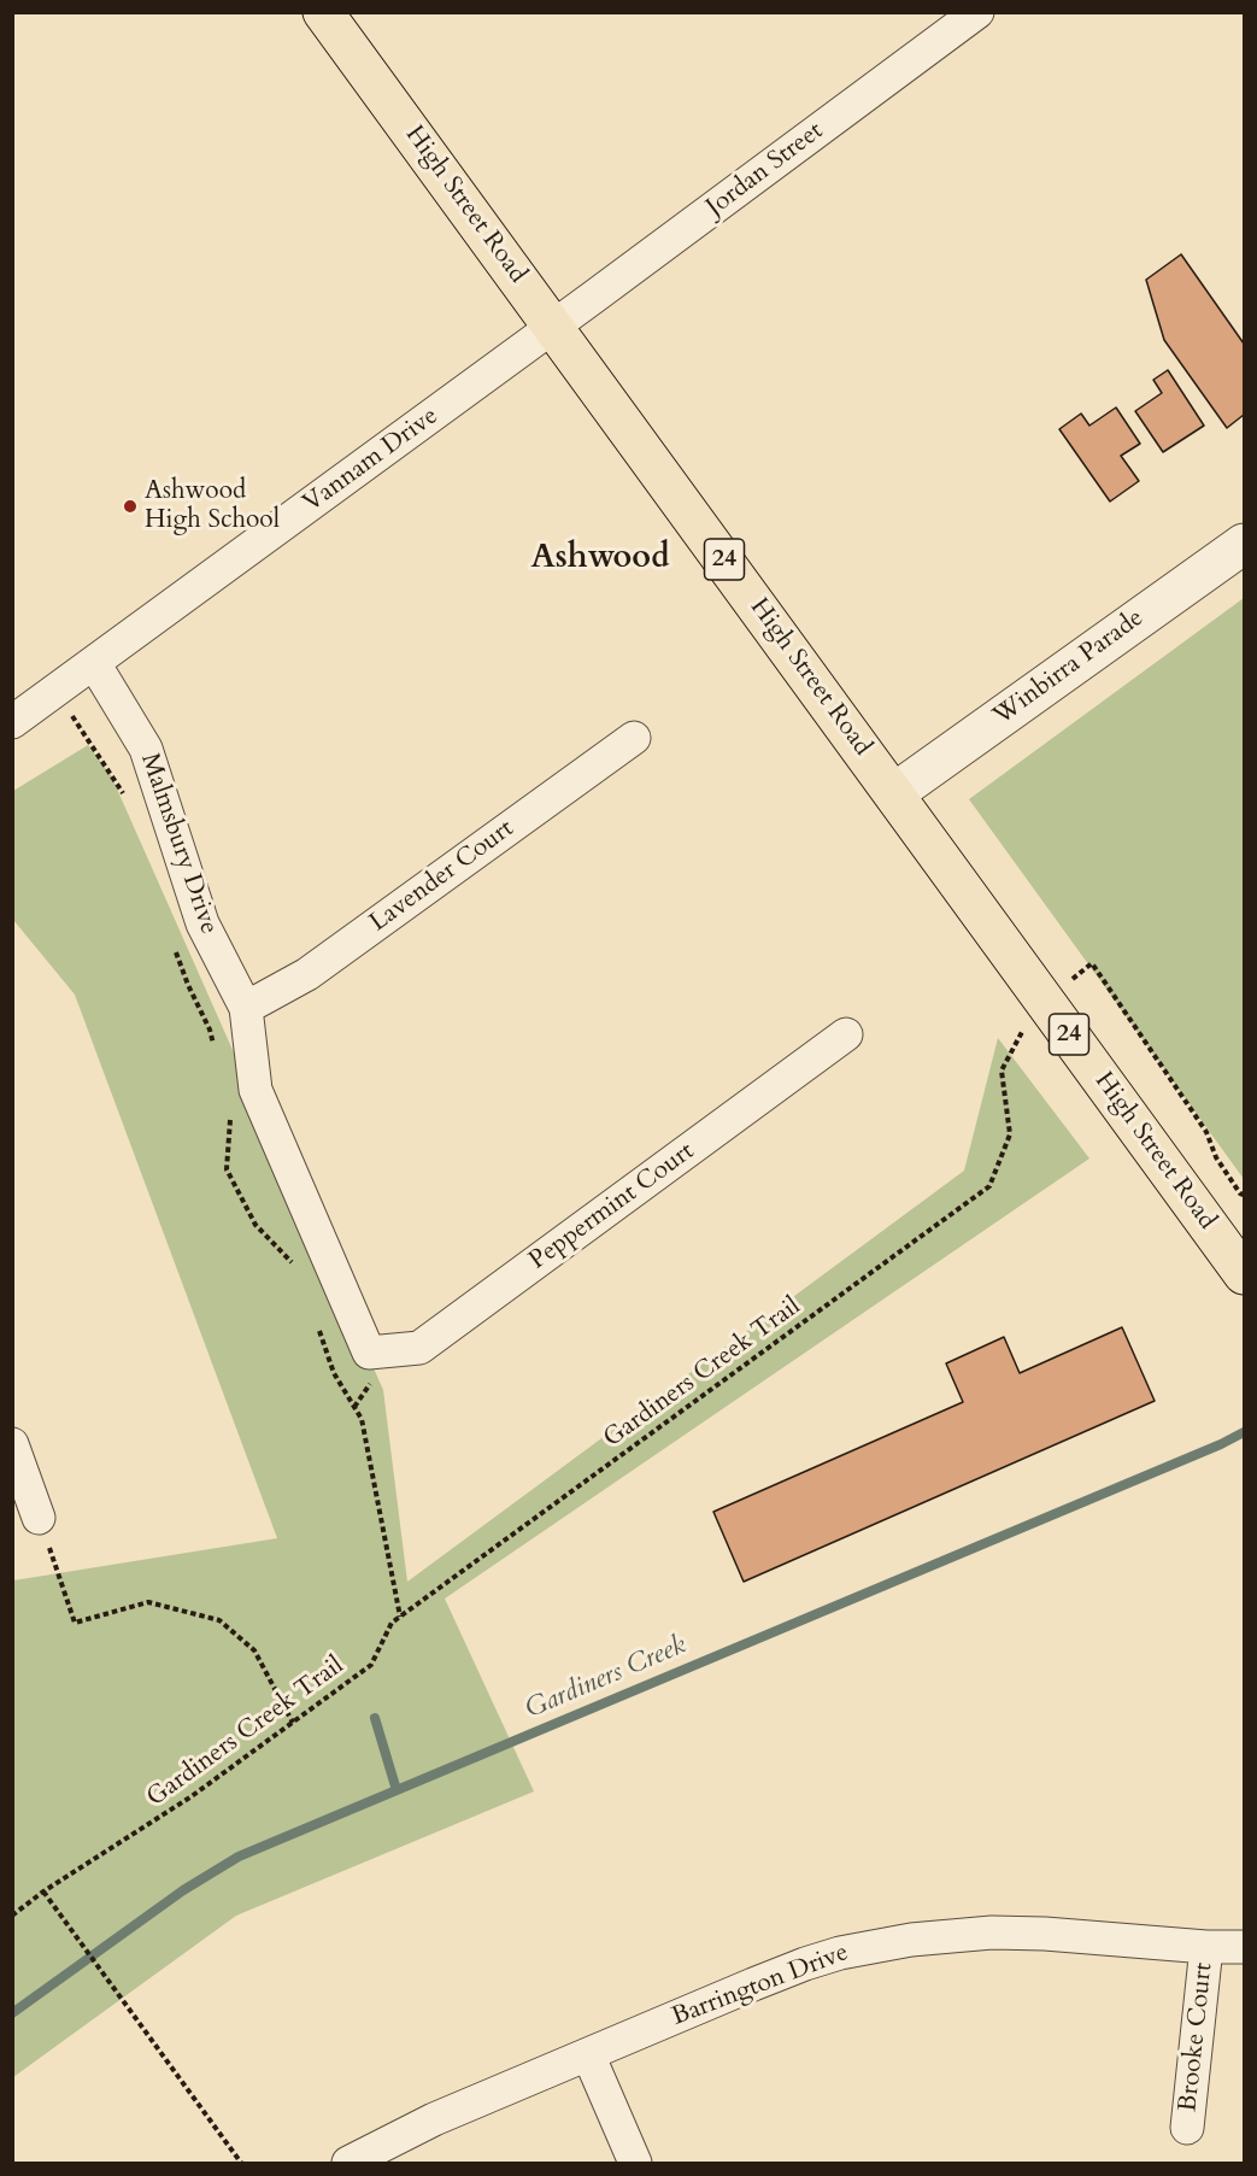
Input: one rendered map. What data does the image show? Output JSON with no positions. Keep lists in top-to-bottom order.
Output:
{
  "streets": {
    "main road": ["High Street Road", "24"],
    "street": [
      "Jordan Street",
      "Vannam Drive",
      "Winbirra Parade",
      "Malmsbury Drive",
      "Lavender Court",
      "Peppermint Court",
      "Barrington Drive",
      "Brooke Court"
    ],
    "path": ["Gardiners Creek Trail"]
  },
  "crossings": [
    ["Jordan Street", "High Street Road"],
    ["Jordan Street", "Vannam Drive"],
    ["High Street Road", "Vannam Drive"],
    ["High Street Road", "Winbirra Parade"],
    ["High Street Road", "Gardiners Creek Trail"],
    ["Vannam Drive", "Malmsbury Drive"],
    ["Malmsbury Drive", "Lavender Court"],
    ["Malmsbury Drive", "Peppermint Court"],
    ["Barrington Drive", "Brooke Court"]
  ],
  "districts": ["Ashwood"],
  "water": ["Gardiners Creek"],
  "places": ["Ashwood High School"]
}
